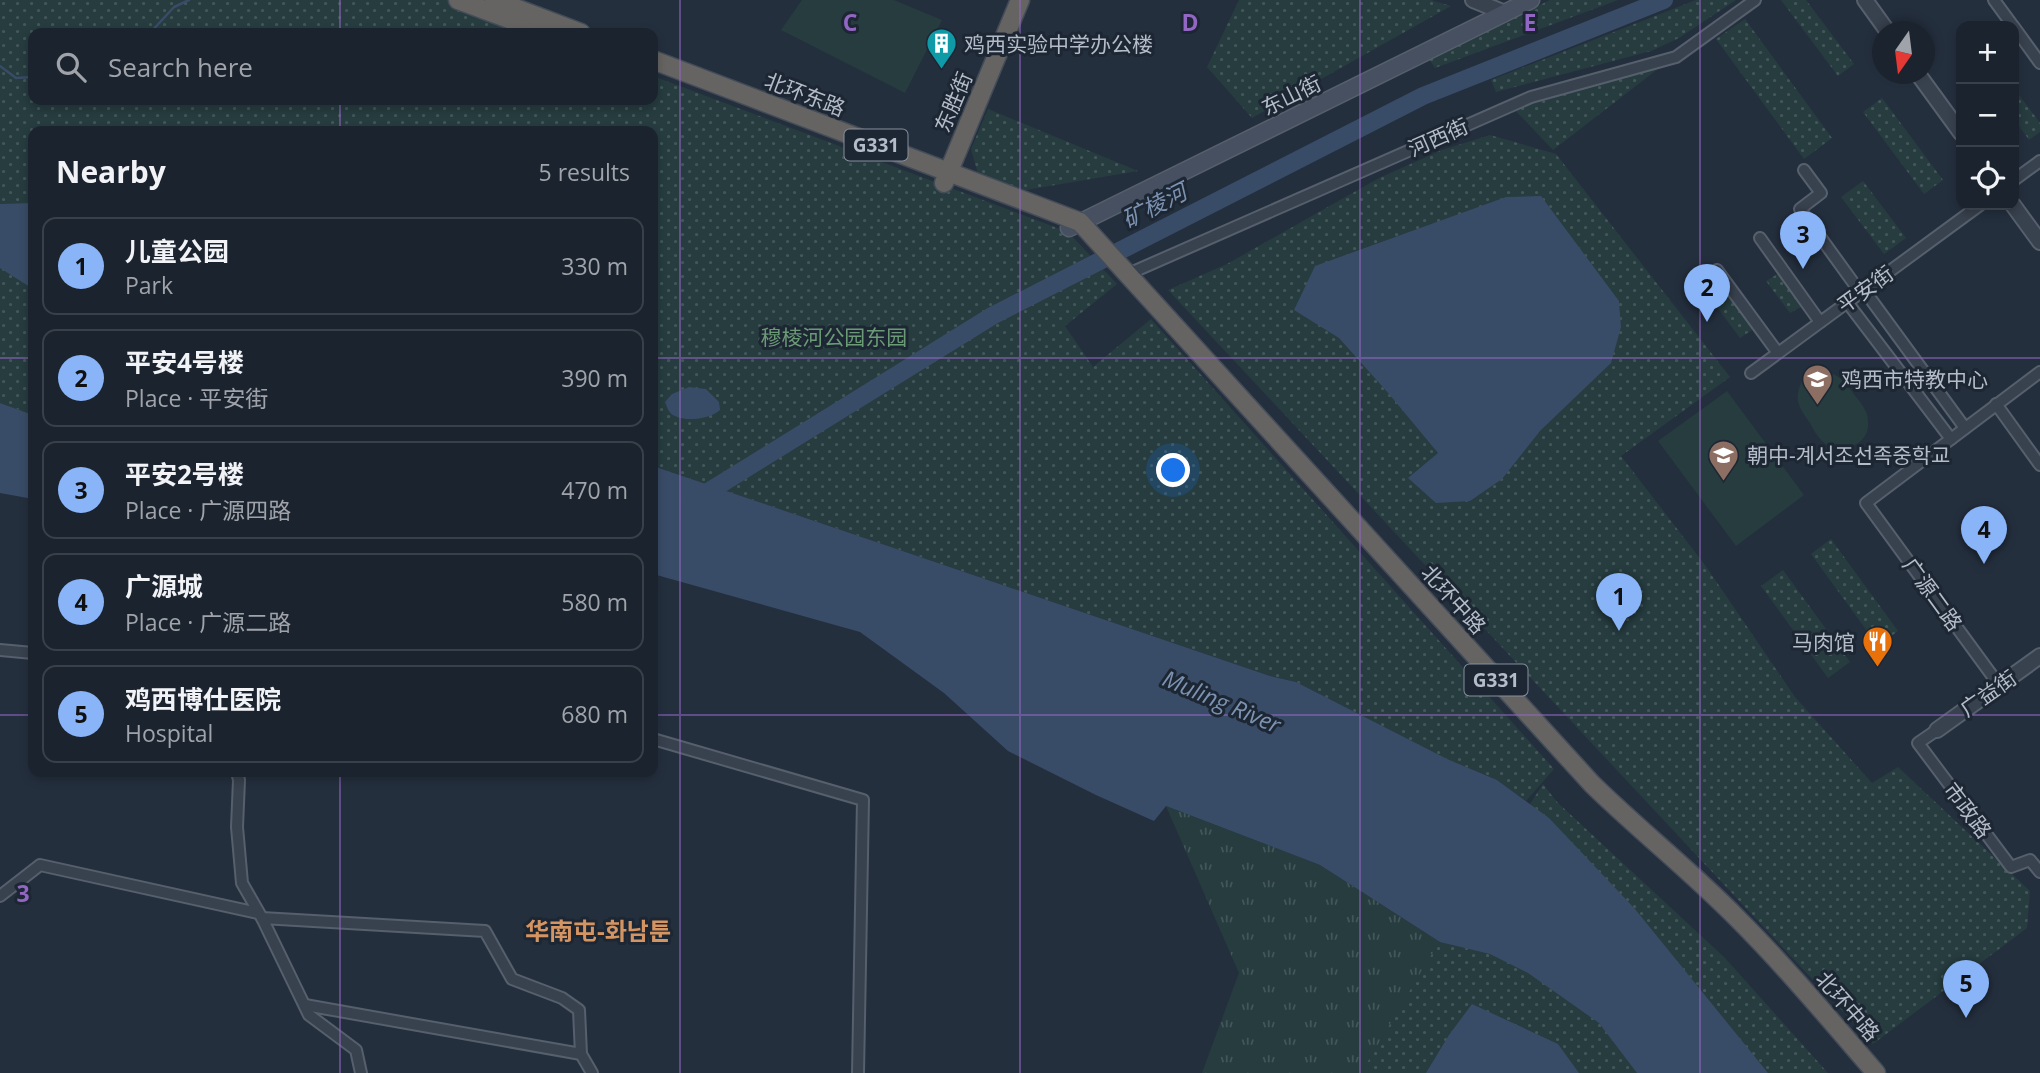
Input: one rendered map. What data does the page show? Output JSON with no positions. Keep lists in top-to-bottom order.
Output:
{
  "streets": {
    "highway": [
      "北环东路",
      "东胜街",
      "G331",
      "北环中路"
    ],
    "main road": ["东山街"],
    "street": [
      "河西街",
      "平安街",
      "广源二路",
      "广益街",
      "市政路"
    ]
  },
  "crossings": [
    ["北环东路", "东山街"],
    ["北环东路", "东胜街"],
    ["北环东路", "北环中路"],
    ["河西街", "北环中路"],
    ["广源二路", "广益街"],
    ["广益街", "市政路"]
  ],
  "districts": ["华南屯-화남툰"],
  "water": ["矿棱河", "Muling River"],
  "parks": ["穆棱河公园东园"],
  "places": {
    "building": ["鸡西实验中学办公楼"],
    "school or university": ["鸡西市特教中心", "朝中-계서조선족중학교"],
    "restaurant": ["马肉馆"]
  },
  "north": "bottom",
  "page": {
    "map_buttons": ["+", "−"],
    "search": "Search here",
    "heading": ["Nearby", "5 results"],
    "pins": [
      "3",
      "2",
      "4",
      "1",
      "5"
    ],
    "list": [
      {
        "mark": "1",
        "name": "儿童公园",
        "note": "Park",
        "value": "330 m"
      },
      {
        "mark": "2",
        "name": "平安4号楼",
        "note": "Place · 平安街",
        "value": "390 m"
      },
      {
        "mark": "3",
        "name": "平安2号楼",
        "note": "Place · 广源四路",
        "value": "470 m"
      },
      {
        "mark": "4",
        "name": "广源城",
        "note": "Place · 广源二路",
        "value": "580 m"
      },
      {
        "mark": "5",
        "name": "鸡西博仕医院",
        "note": "Hospital",
        "value": "680 m"
      }
    ]
  },
  "grid": {
    "columns": ["C", "D", "E"],
    "rows": ["3"]
  }
}
